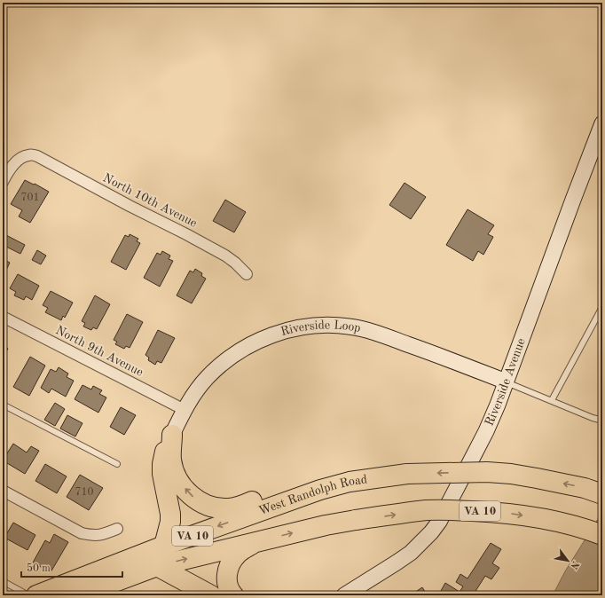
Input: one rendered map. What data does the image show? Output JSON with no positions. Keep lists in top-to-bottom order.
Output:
{
  "streets": {
    "highway": ["West Randolph Road", "VA 10"],
    "street": [
      "North 10th Avenue",
      "Riverside Loop",
      "North 9th Avenue",
      "Riverside Avenue"
    ]
  },
  "crossings": [
    ["Riverside Loop", "North 9th Avenue"],
    ["Riverside Loop", "Riverside Avenue"]
  ],
  "house_numbers": ["701", "710"],
  "scale_bar": "50 m",
  "north": "bottom right"
}
